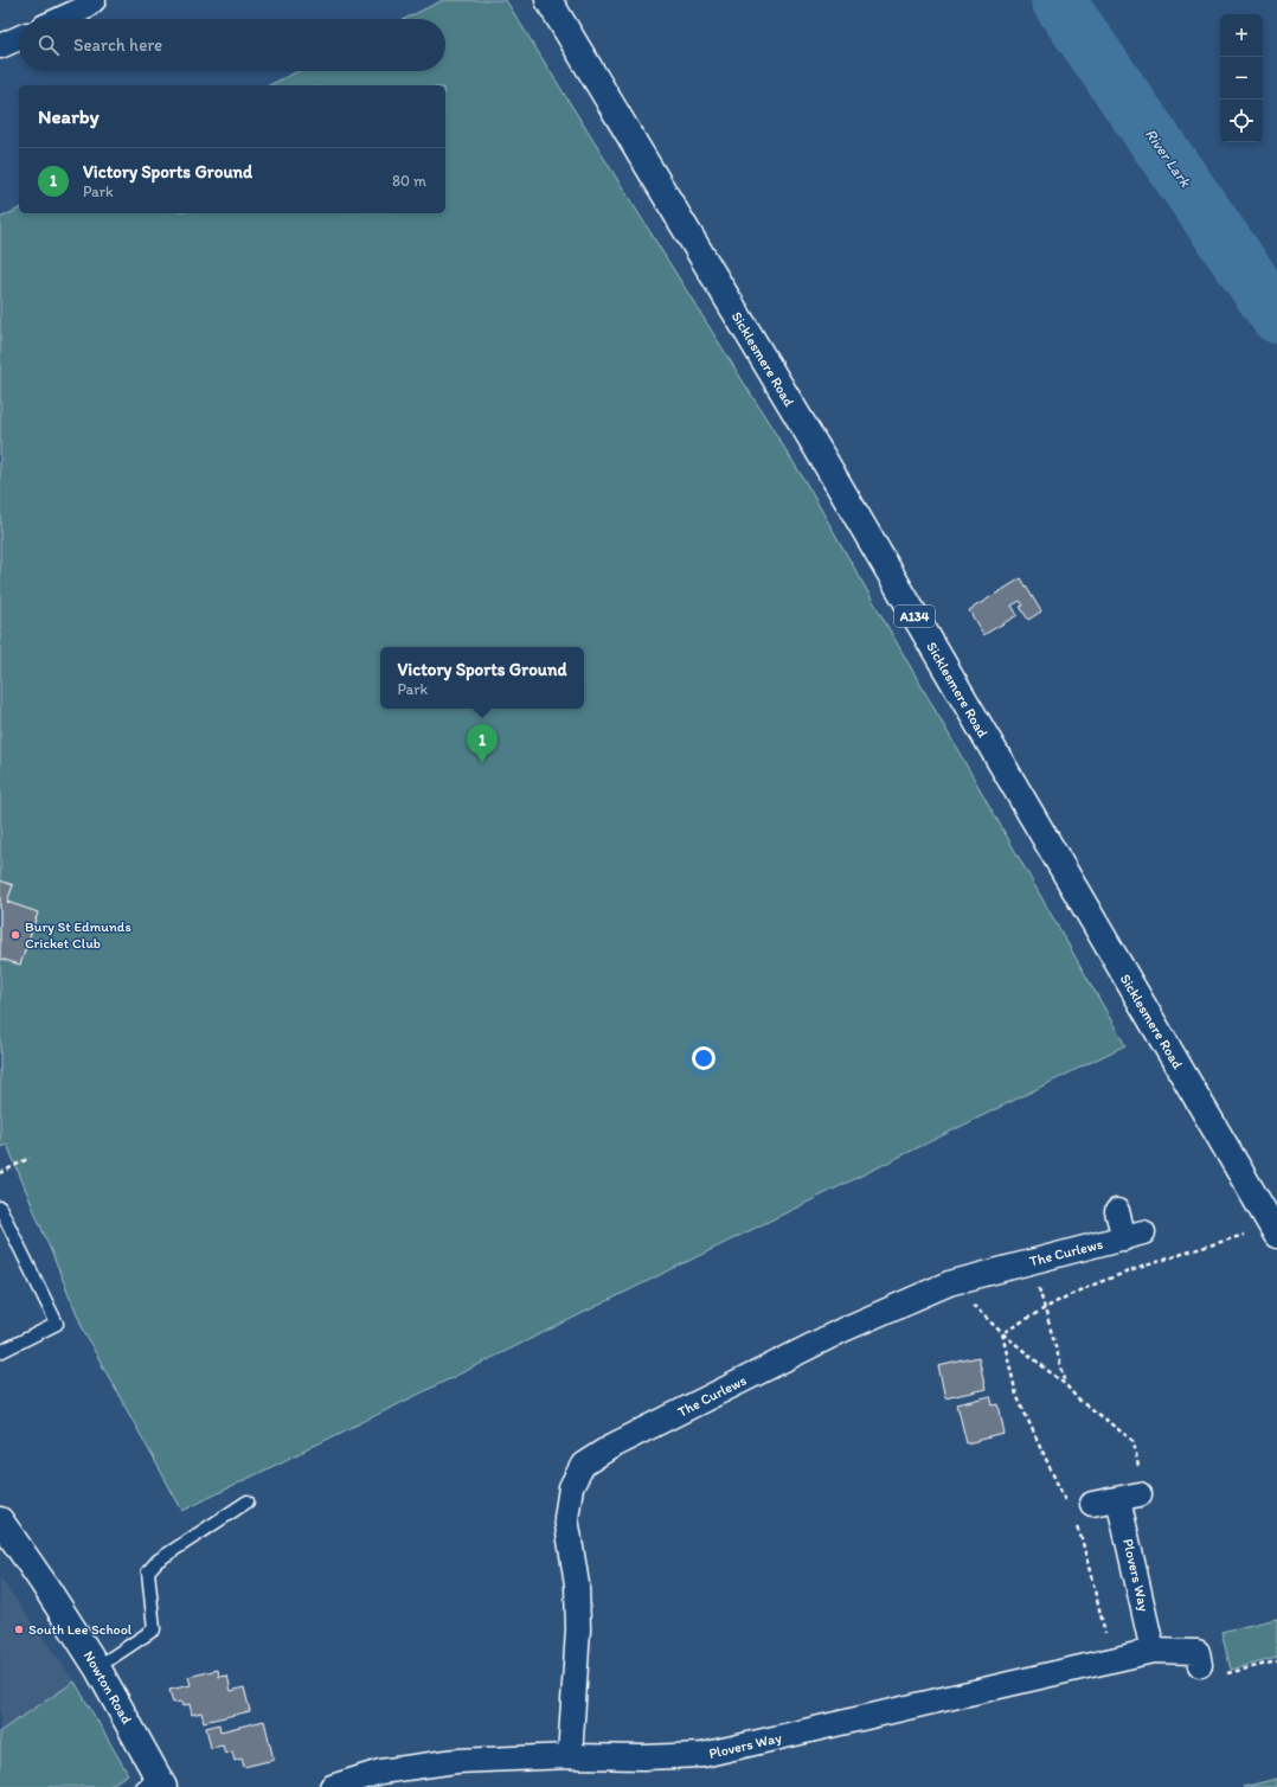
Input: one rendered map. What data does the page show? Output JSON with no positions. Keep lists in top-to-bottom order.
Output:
{
  "streets": {
    "main road": ["Sicklesmere Road", "A134", "Nowton Road"],
    "street": ["The Curlews", "Plovers Way"]
  },
  "crossings": [
    ["The Curlews", "Plovers Way"]
  ],
  "water": ["River Lark"],
  "places": ["Bury St Edmunds Cricket Club", "South Lee School"],
  "page": {
    "map_buttons": ["+", "−"],
    "search": "Search here",
    "heading": "Nearby",
    "list": [
      {
        "mark": "1",
        "name": "Victory Sports Ground",
        "note": "Park",
        "value": "80 m"
      }
    ],
    "popup": ["Victory Sports Ground", "Park"],
    "pins": "1"
  }
}
